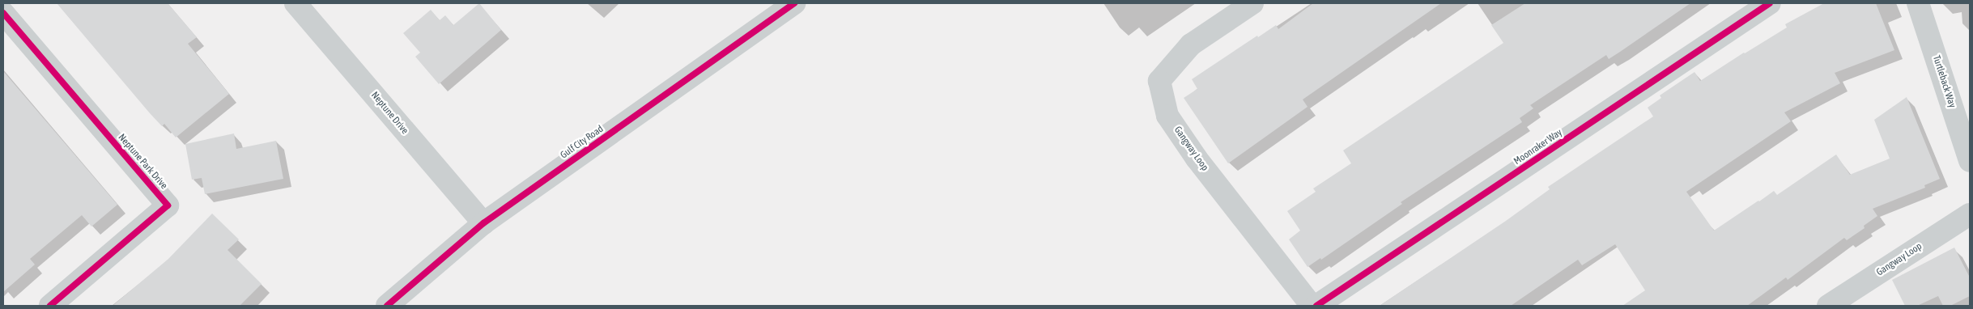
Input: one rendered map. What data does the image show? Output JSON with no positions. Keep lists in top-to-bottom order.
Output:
{
  "streets": {
    "street": [
      "Turtleback Way",
      "Neptune Drive",
      "Gulf City Road",
      "Moonraker Way",
      "Gangway Loop",
      "Neptune Park Drive"
    ]
  },
  "crossings": [
    ["Neptune Drive", "Gulf City Road"]
  ]
}
